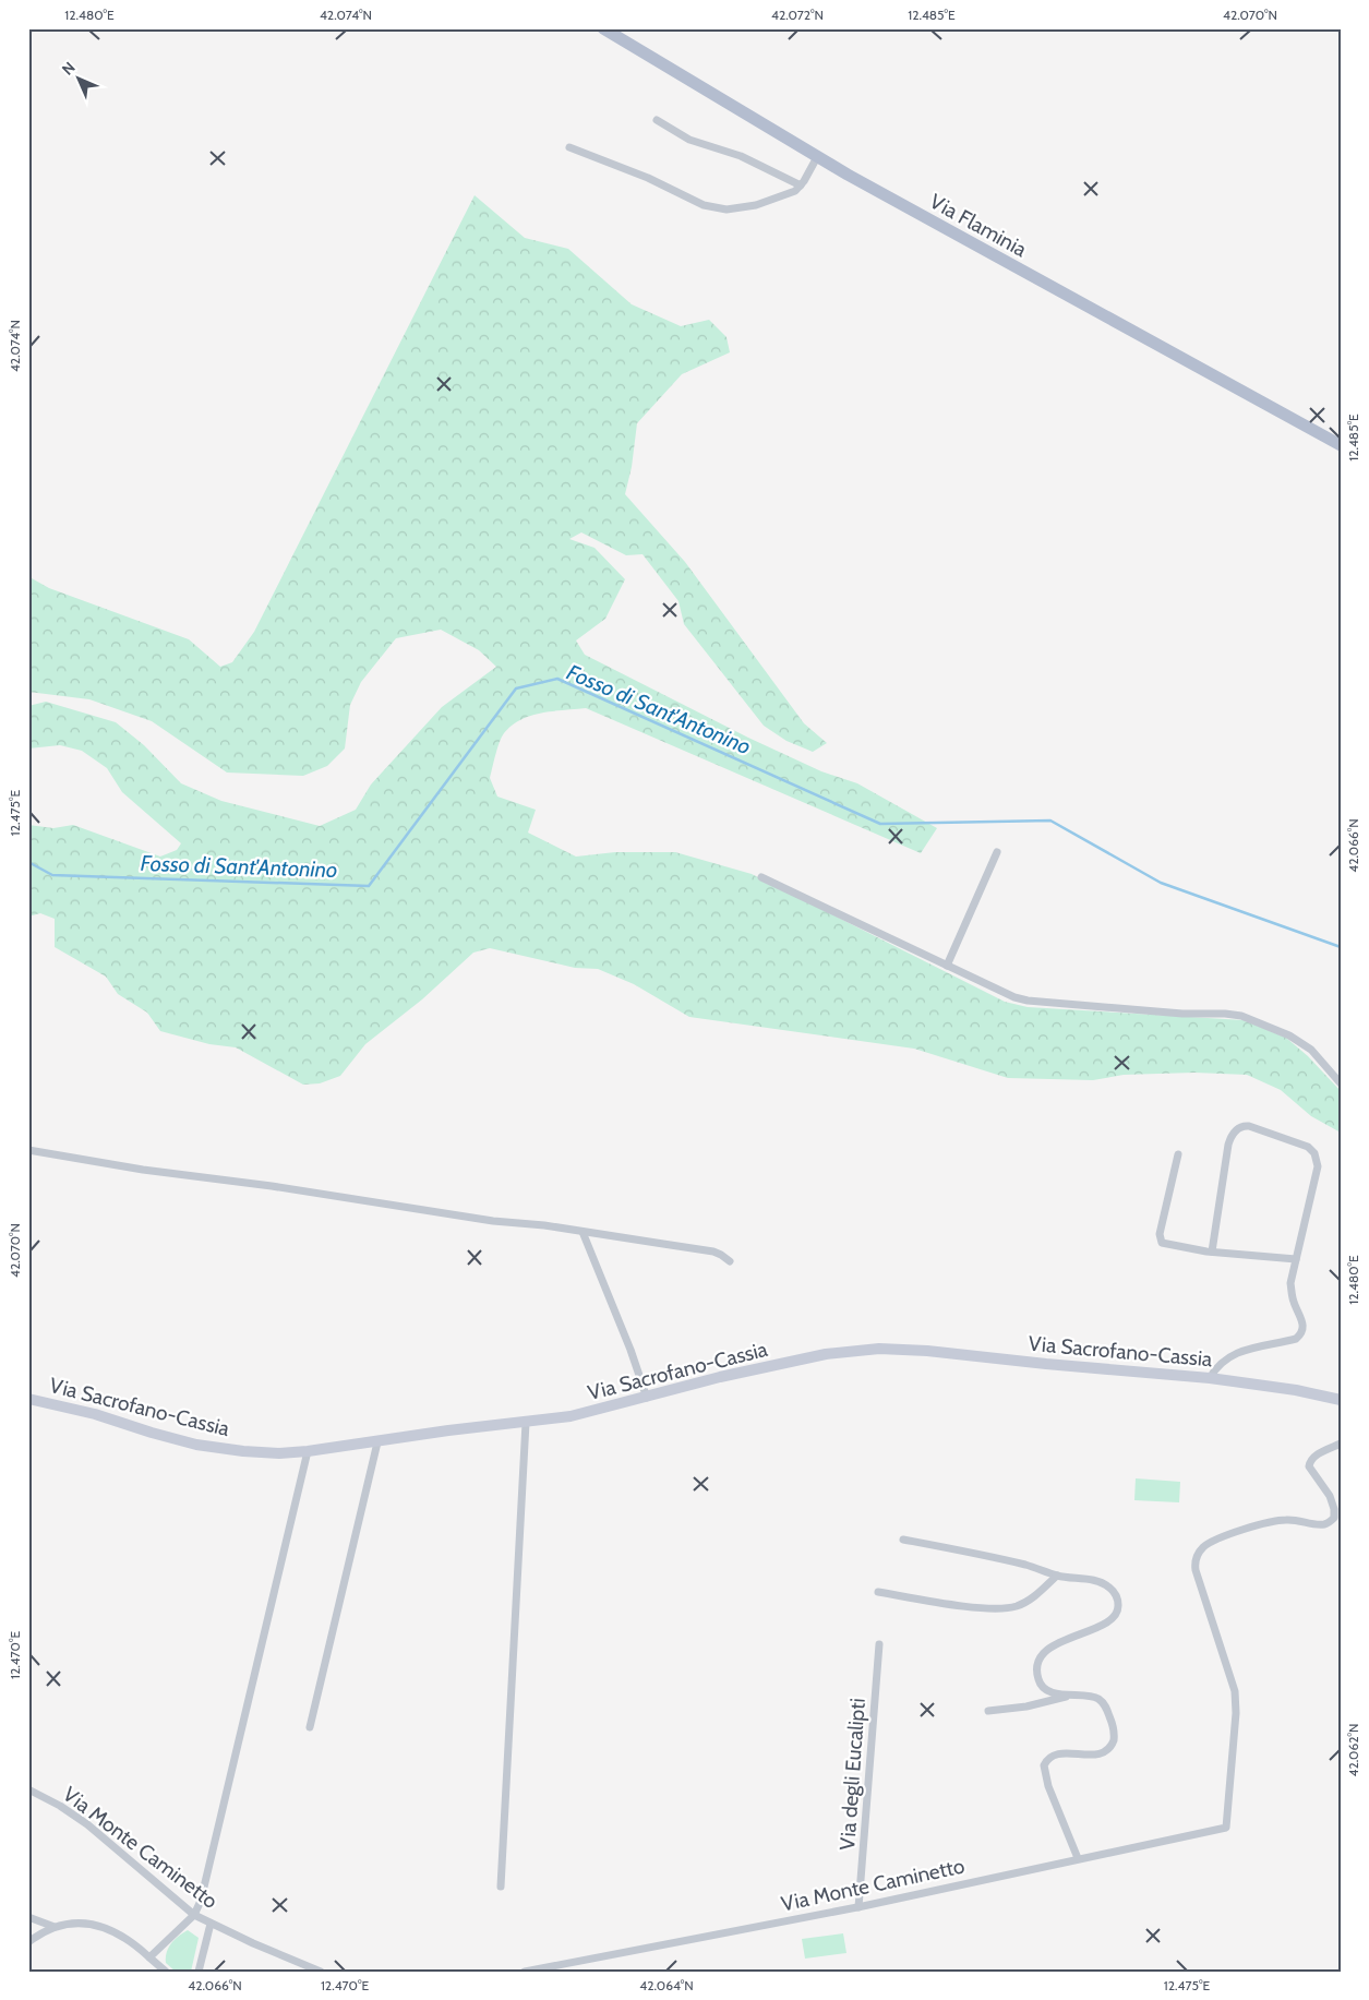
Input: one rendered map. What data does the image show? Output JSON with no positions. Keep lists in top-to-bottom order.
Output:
{
  "streets": {
    "main road": ["Via Flaminia"],
    "street": ["Via Sacrofano-Cassia", "Via degli Eucalipti", "Via Monte Caminetto"]
  },
  "crossings": [
    ["Via degli Eucalipti", "Via Monte Caminetto"]
  ],
  "water": ["Fosso di Sant'Antonino"],
  "north": "top left",
  "coordinates": [
    "12.480°E",
    "42.074°N",
    "42.072°N",
    "12.485°E",
    "42.070°N",
    "12.475°E",
    "42.066°N",
    "12.470°E",
    "42.062°N",
    "42.064°N"
  ]
}
